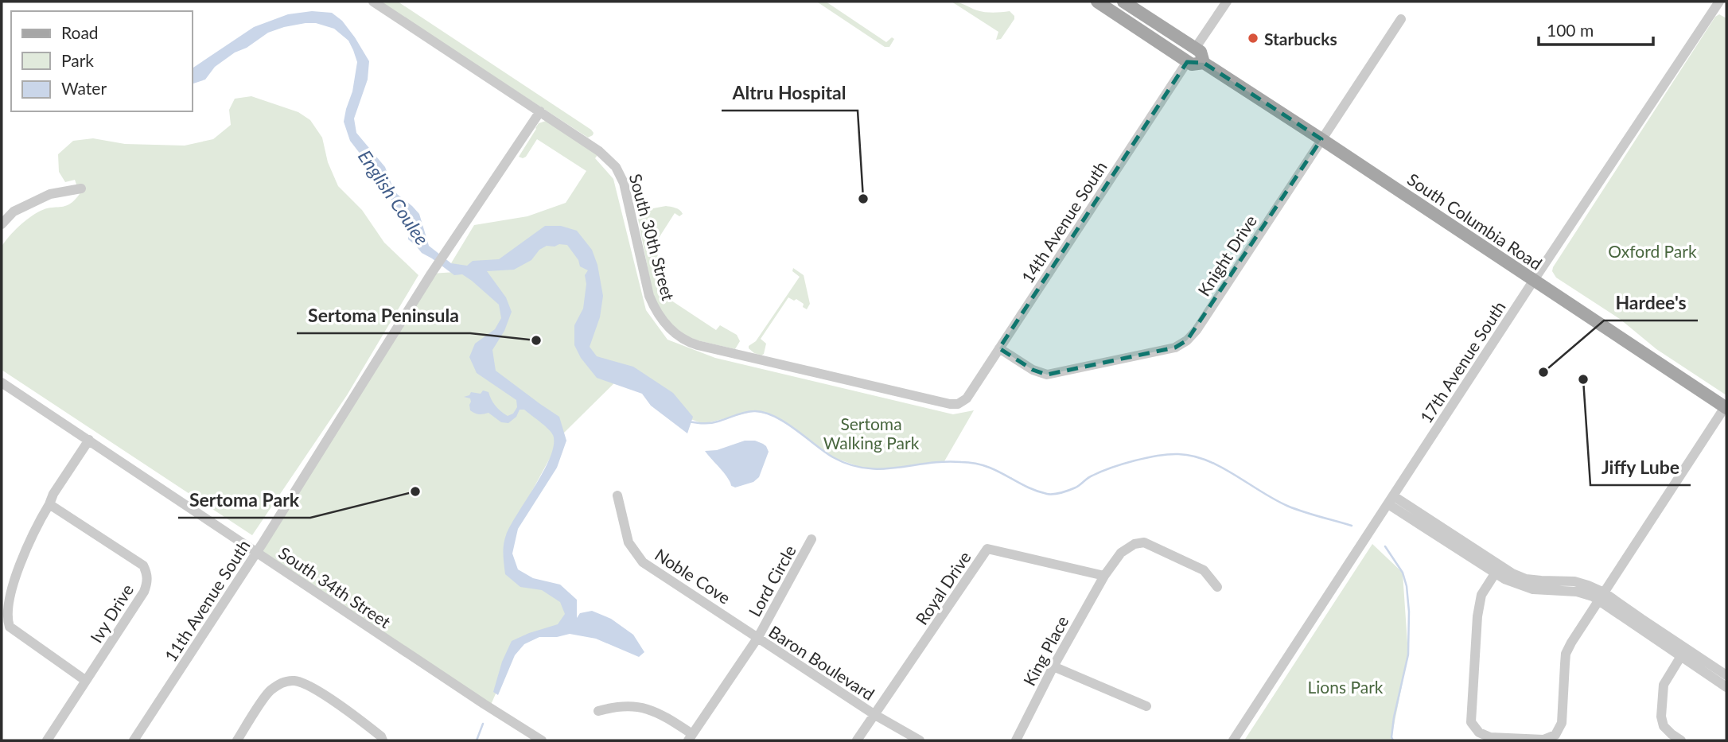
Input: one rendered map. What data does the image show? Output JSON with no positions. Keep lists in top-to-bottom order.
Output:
{
  "streets": {
    "main road": ["South Columbia Road"],
    "street": [
      "14th Avenue South",
      "South 30th Street",
      "Knight Drive",
      "17th Avenue South",
      "Noble Cove",
      "Lord Circle",
      "South 34th Street",
      "Royal Drive",
      "11th Avenue South",
      "Ivy Drive",
      "King Place",
      "Baron Boulevard"
    ]
  },
  "crossings": [
    ["South Columbia Road", "Knight Drive"],
    ["South Columbia Road", "17th Avenue South"],
    ["14th Avenue South", "South 30th Street"],
    ["14th Avenue South", "Knight Drive"],
    ["South 30th Street", "11th Avenue South"],
    ["Noble Cove", "Lord Circle"],
    ["Noble Cove", "Baron Boulevard"],
    ["Lord Circle", "Baron Boulevard"],
    ["South 34th Street", "11th Avenue South"],
    ["Royal Drive", "King Place"],
    ["Royal Drive", "Baron Boulevard"]
  ],
  "water": ["English Coulee"],
  "parks": ["Oxford Park", "Sertoma Walking Park", "Lions Park"],
  "places": [
    "Starbucks",
    "Altru Hospital",
    "Sertoma Peninsula",
    "Hardee's",
    "Jiffy Lube",
    "Sertoma Park"
  ],
  "legend": ["Road", "Park", "Water"],
  "scale_bar": "100 m"
}
